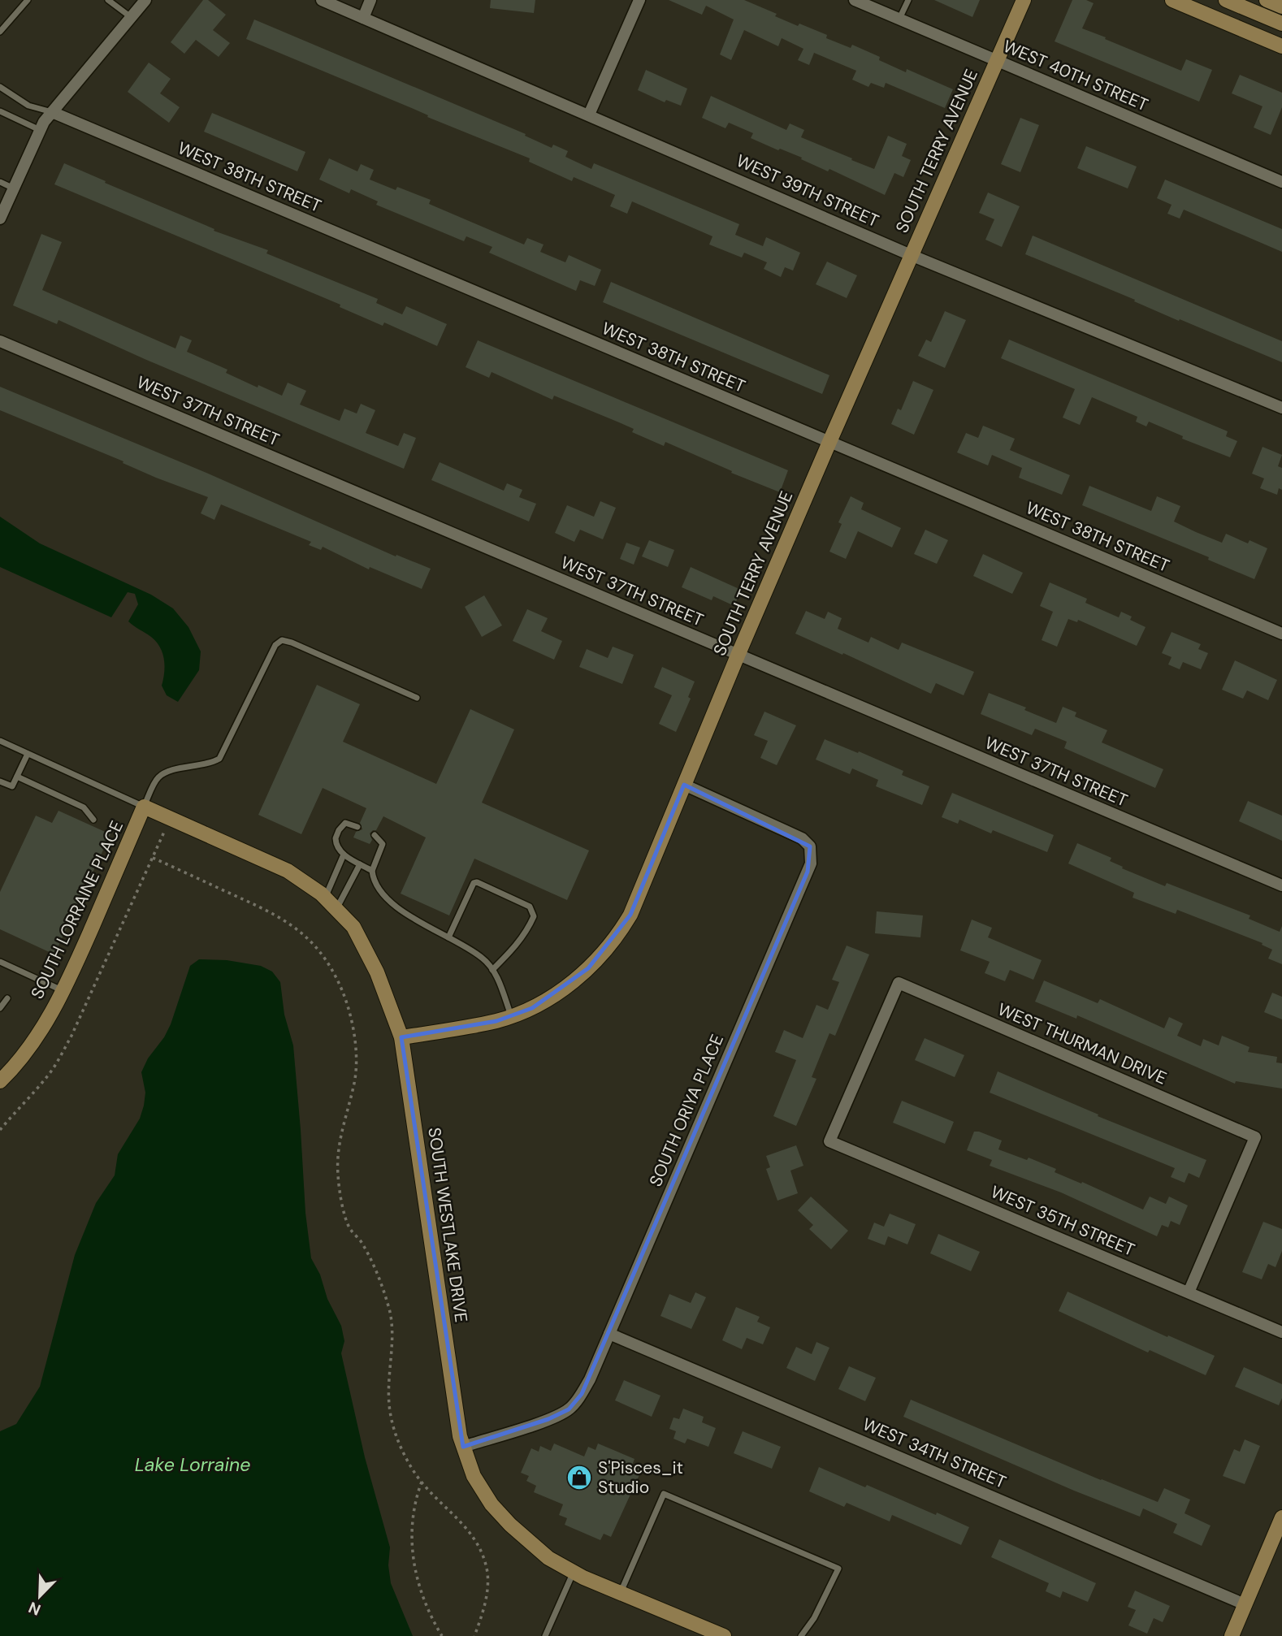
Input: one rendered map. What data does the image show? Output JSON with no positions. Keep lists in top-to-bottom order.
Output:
{
  "streets": {
    "street": [
      "WEST 40TH STREET",
      "SOUTH TERRY AVENUE",
      "WEST 38TH STREET",
      "WEST 39TH STREET",
      "WEST 37TH STREET",
      "SOUTH LORRAINE PLACE",
      "WEST THURMAN DRIVE",
      "SOUTH ORIYA PLACE",
      "WEST 35TH STREET",
      "SOUTH WESTLAKE DRIVE",
      "WEST 34TH STREET"
    ]
  },
  "crossings": [
    ["WEST 40TH STREET", "SOUTH TERRY AVENUE"],
    ["SOUTH TERRY AVENUE", "WEST 38TH STREET"],
    ["SOUTH TERRY AVENUE", "WEST 39TH STREET"],
    ["SOUTH TERRY AVENUE", "WEST 37TH STREET"],
    ["SOUTH TERRY AVENUE", "SOUTH ORIYA PLACE"],
    ["SOUTH TERRY AVENUE", "SOUTH WESTLAKE DRIVE"],
    ["SOUTH LORRAINE PLACE", "SOUTH WESTLAKE DRIVE"],
    ["WEST THURMAN DRIVE", "WEST 35TH STREET"],
    ["SOUTH ORIYA PLACE", "SOUTH WESTLAKE DRIVE"],
    ["SOUTH ORIYA PLACE", "WEST 34TH STREET"]
  ],
  "water": ["Lake Lorraine"],
  "places": {
    "shop": ["S'Pisces_it Studio"]
  },
  "north": "bottom left"
}
